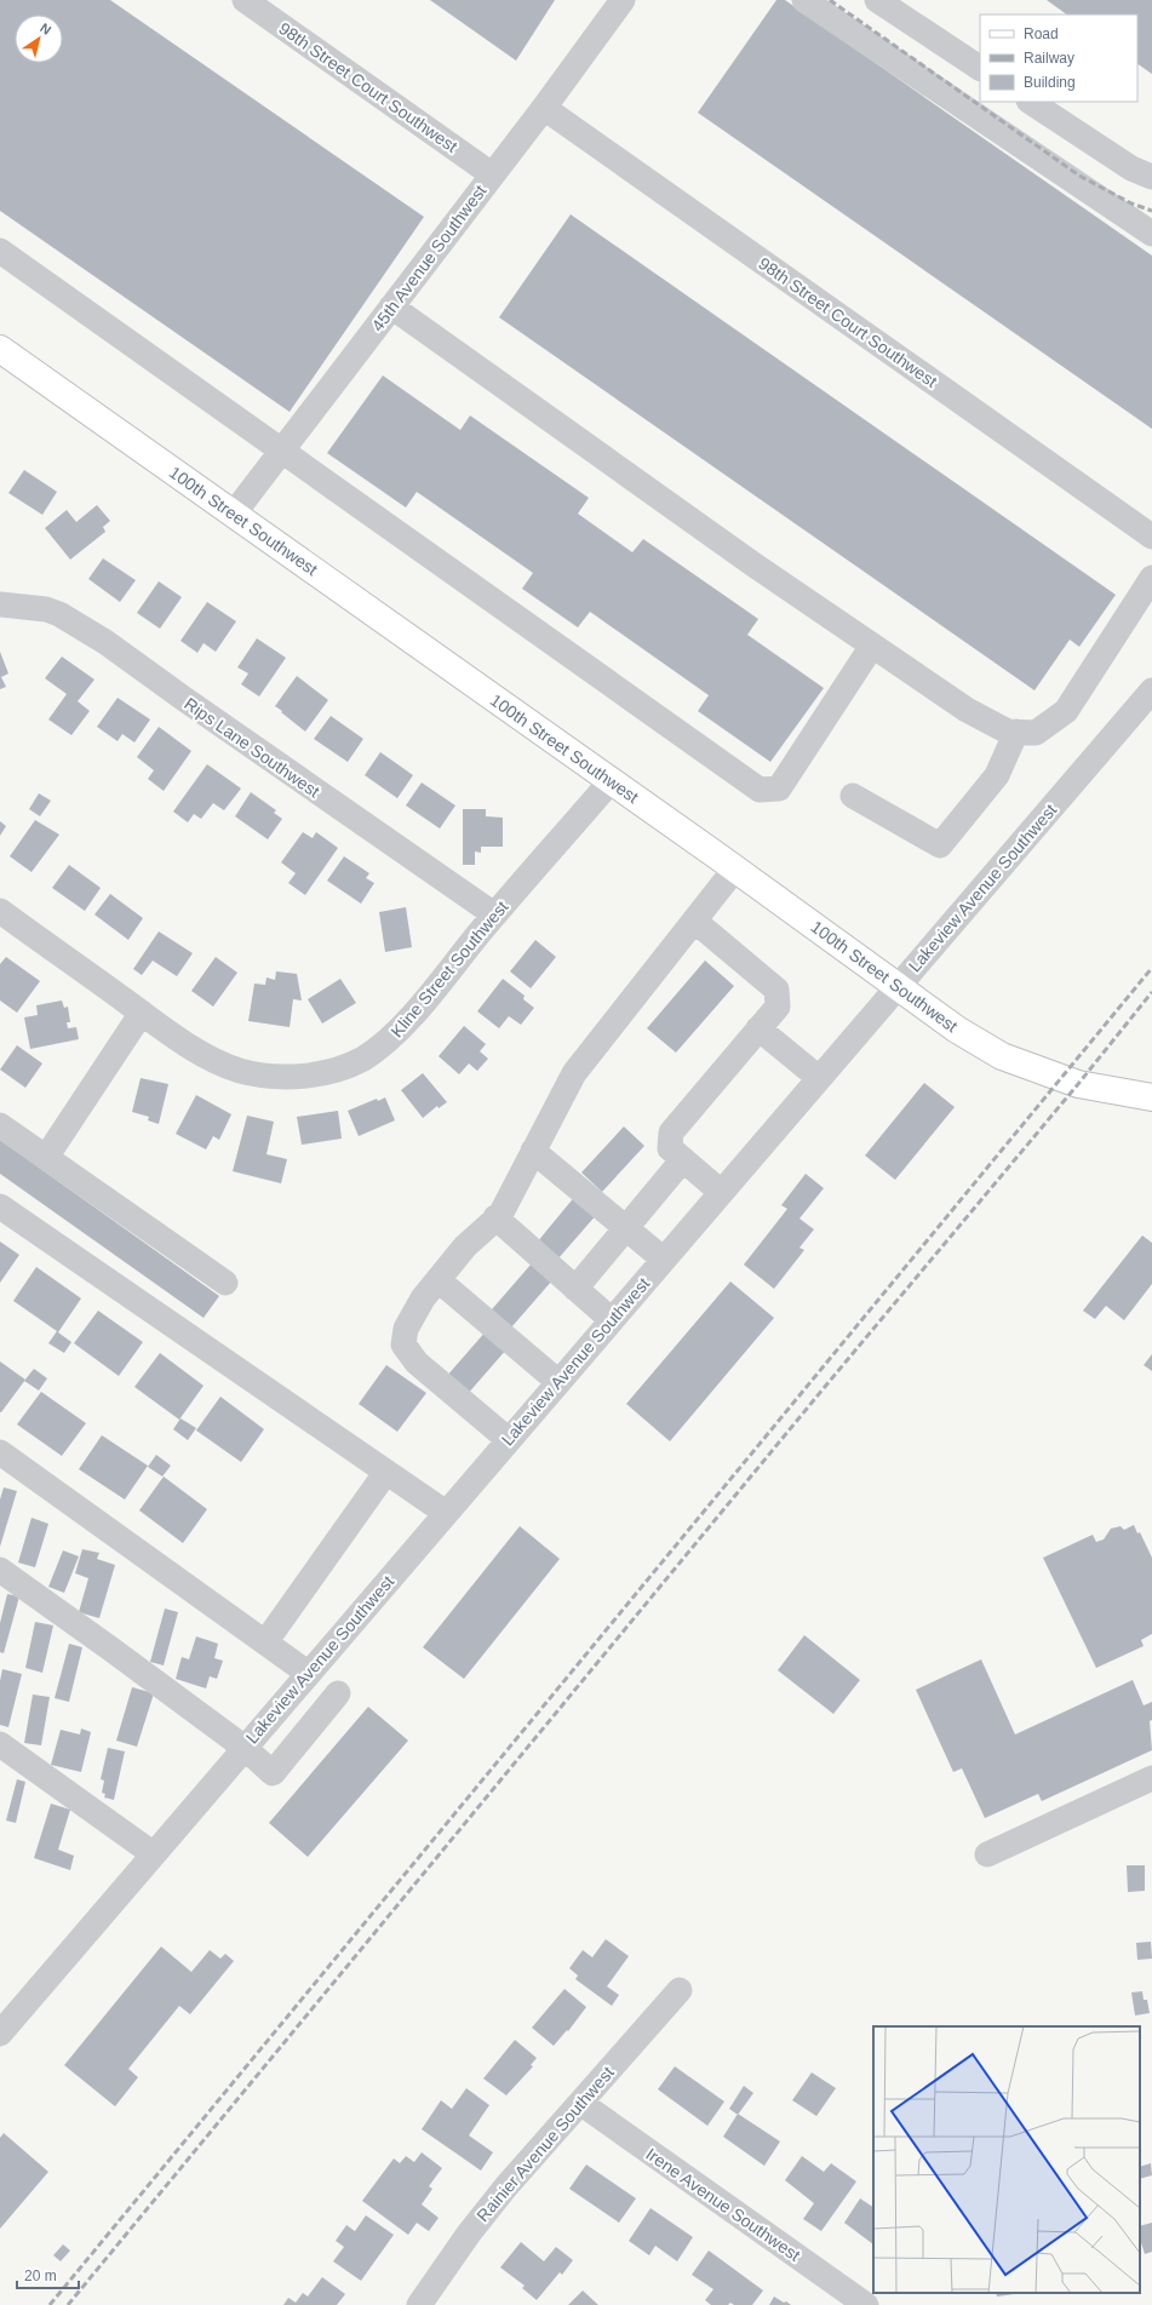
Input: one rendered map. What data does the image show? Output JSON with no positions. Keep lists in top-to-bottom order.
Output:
{
  "streets": {
    "main road": ["100th Street Southwest"],
    "street": [
      "98th Street Court Southwest",
      "45th Avenue Southwest",
      "Rips Lane Southwest",
      "Lakeview Avenue Southwest",
      "Kline Street Southwest",
      "Rainier Avenue Southwest",
      "Irene Avenue Southwest"
    ]
  },
  "crossings": [
    ["98th Street Court Southwest", "45th Avenue Southwest"],
    ["45th Avenue Southwest", "100th Street Southwest"],
    ["100th Street Southwest", "Lakeview Avenue Southwest"],
    ["100th Street Southwest", "Kline Street Southwest"],
    ["Rips Lane Southwest", "Kline Street Southwest"],
    ["Rainier Avenue Southwest", "Irene Avenue Southwest"]
  ],
  "legend": ["Road", "Railway", "Building"],
  "scale_bar": "20 m",
  "north": "top right"
}
